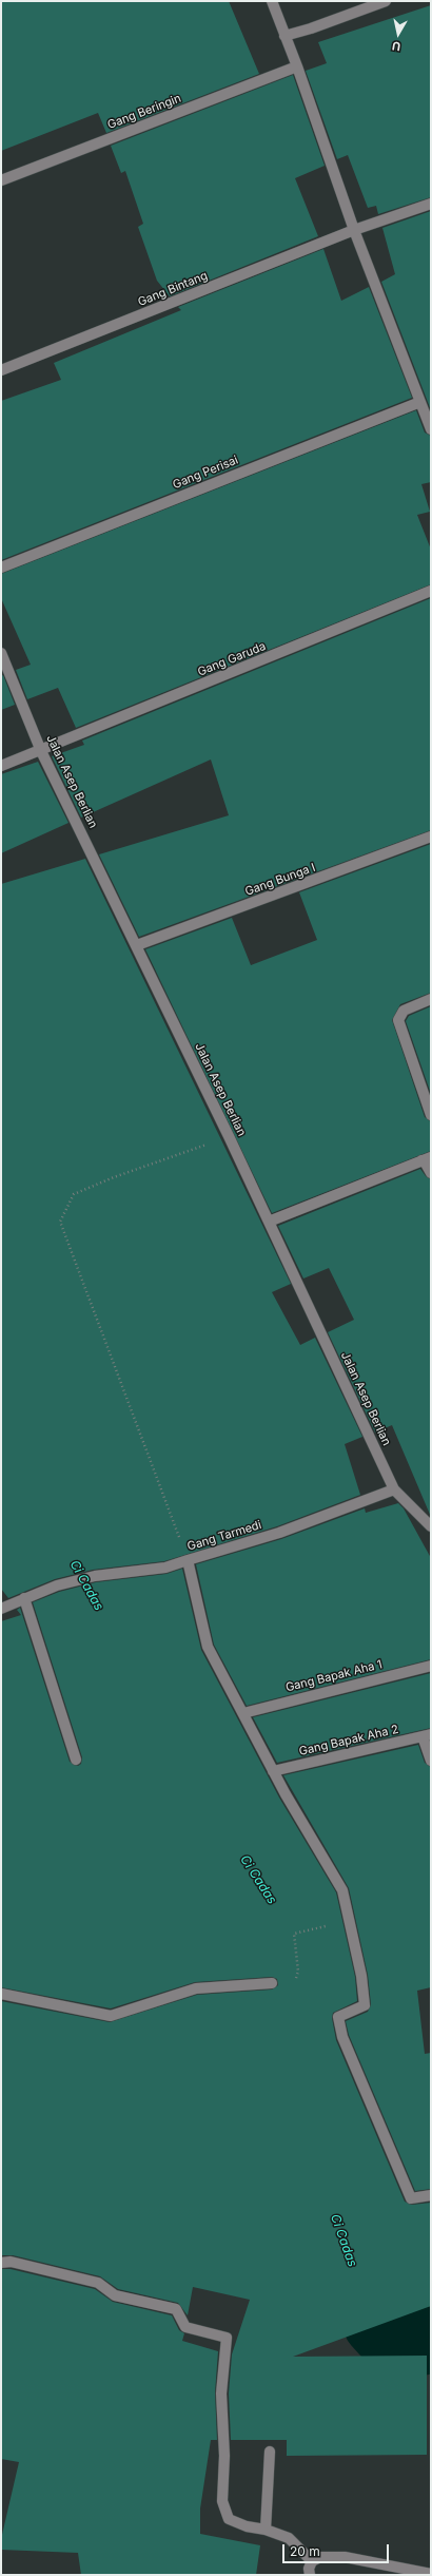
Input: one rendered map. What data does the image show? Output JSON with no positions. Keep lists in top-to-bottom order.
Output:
{
  "streets": {
    "street": [
      "Gang Beringin",
      "Gang Bintang",
      "Gang Perisai",
      "Gang Garuda",
      "Jalan Asep Berlian",
      "Gang Bunga I",
      "Gang Tarmedi",
      "Gang Bapak Aha 1",
      "Gang Bapak Aha 2"
    ]
  },
  "crossings": [
    ["Gang Garuda", "Jalan Asep Berlian"],
    ["Jalan Asep Berlian", "Gang Bunga I"],
    ["Jalan Asep Berlian", "Gang Tarmedi"]
  ],
  "water": ["Ci Cadas"],
  "scale_bar": "20 m",
  "north": "bottom"
}
